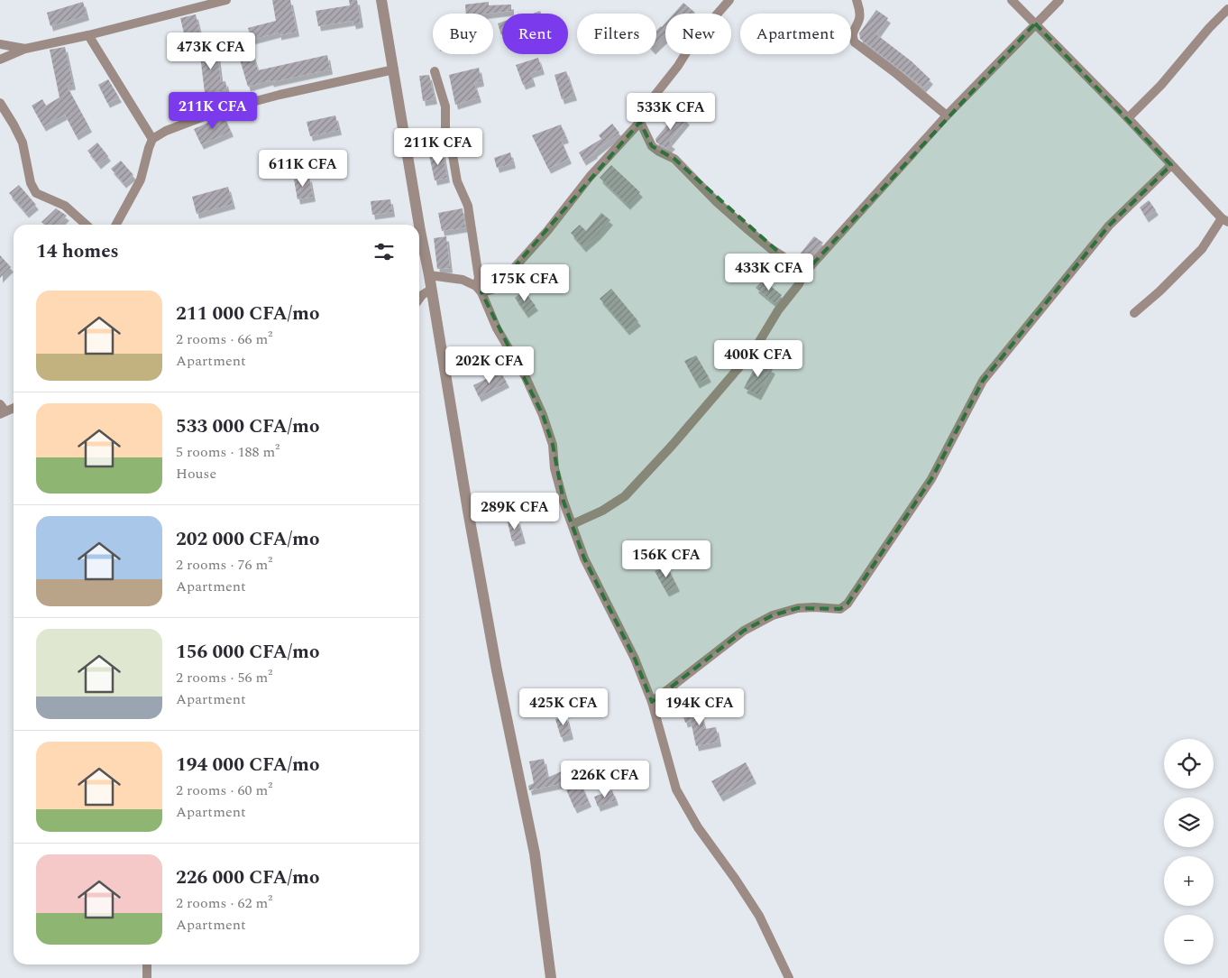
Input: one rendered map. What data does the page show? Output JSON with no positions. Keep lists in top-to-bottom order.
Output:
{
  "page": {
    "chip": [
      "Buy",
      "Rent",
      "Filters",
      "New",
      "Apartment"
    ],
    "price": [
      "473K CFA",
      "211K CFA",
      "533K CFA",
      "211K CFA",
      "611K CFA",
      "433K CFA",
      "175K CFA",
      "400K CFA",
      "202K CFA",
      "289K CFA",
      "156K CFA",
      "425K CFA",
      "194K CFA",
      "226K CFA"
    ],
    "heading": "14 homes",
    "list": [
      {
        "name": "211 000 CFA/mo",
        "note": "2 rooms · 66 m² · Apartment"
      },
      {
        "name": "533 000 CFA/mo",
        "note": "5 rooms · 188 m² · House"
      },
      {
        "name": "202 000 CFA/mo",
        "note": "2 rooms · 76 m² · Apartment"
      },
      {
        "name": "156 000 CFA/mo",
        "note": "2 rooms · 56 m² · Apartment"
      },
      {
        "name": "194 000 CFA/mo",
        "note": "2 rooms · 60 m² · Apartment"
      },
      {
        "name": "226 000 CFA/mo",
        "note": "2 rooms · 62 m² · Apartment"
      }
    ],
    "map_buttons": ["+", "−"]
  }
}
